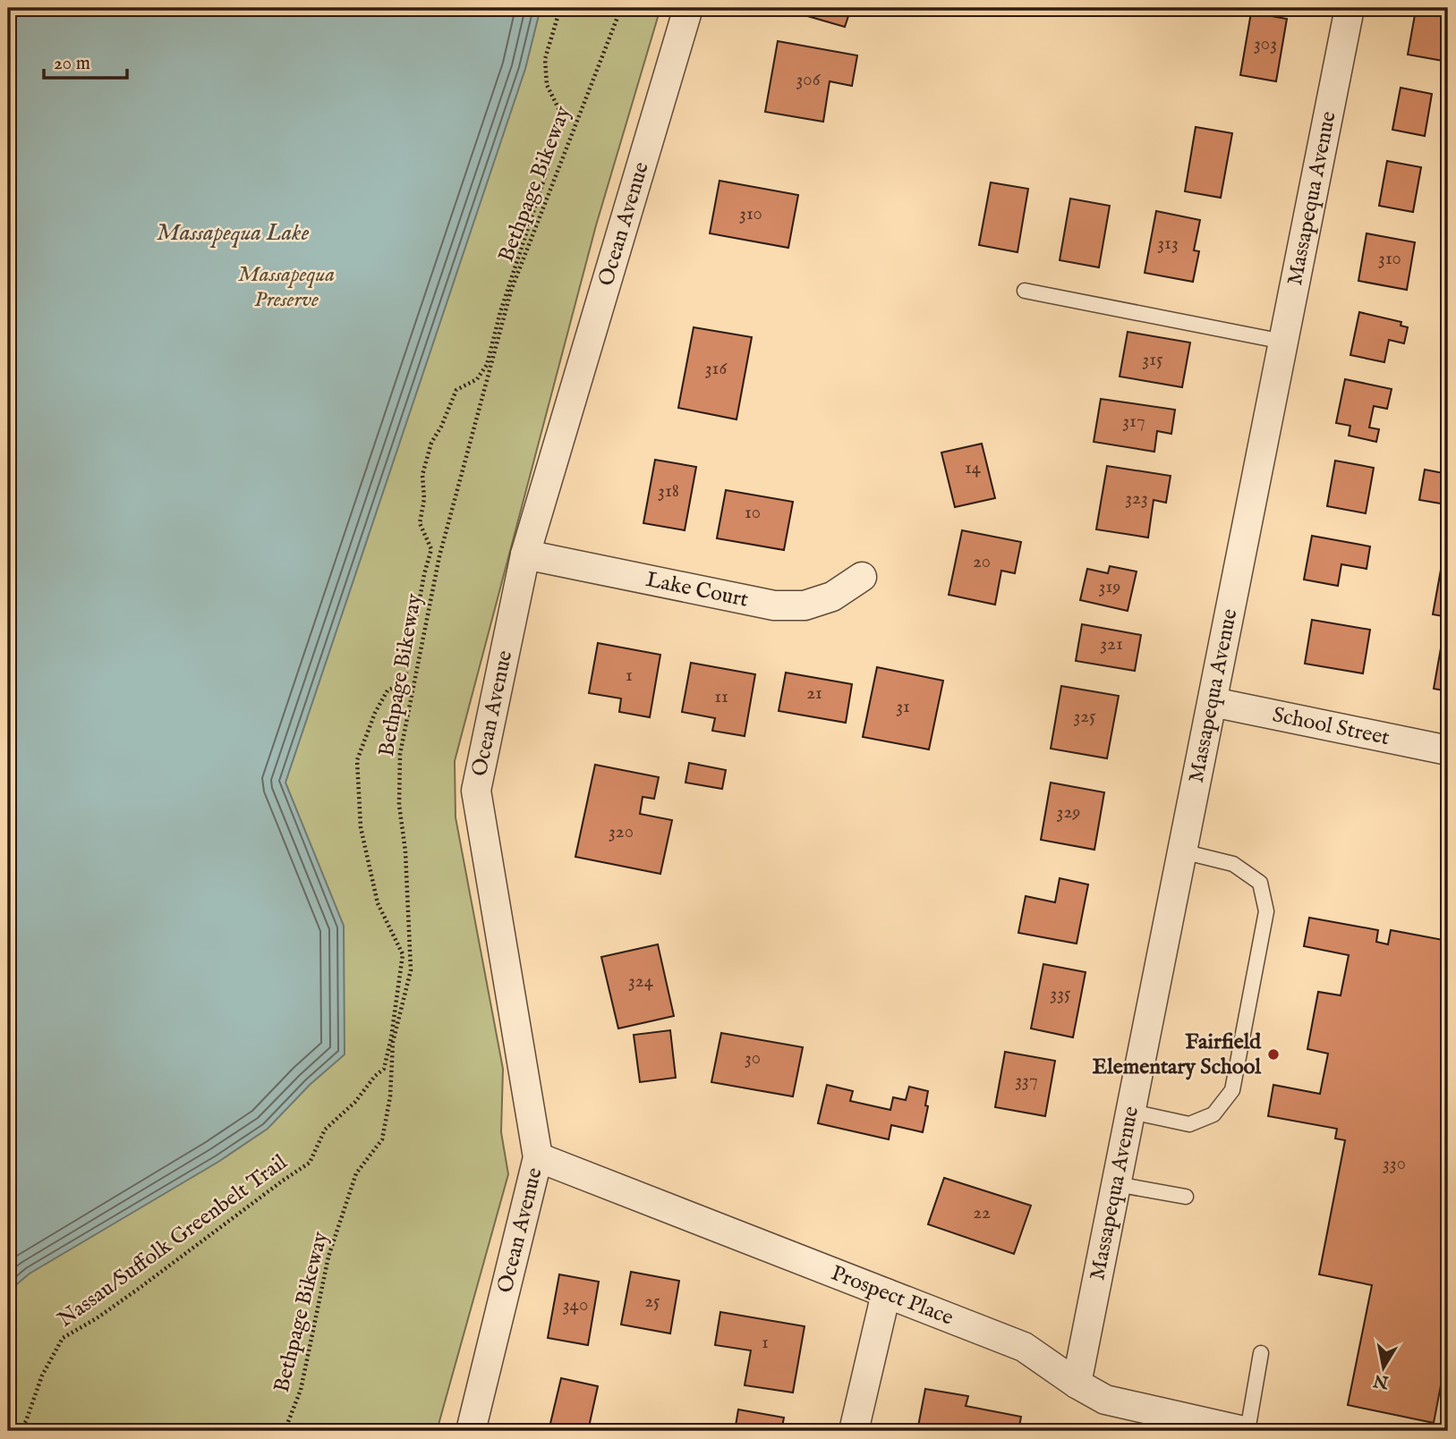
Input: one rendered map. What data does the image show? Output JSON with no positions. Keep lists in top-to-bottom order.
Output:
{
  "streets": {
    "street": [
      "Massapequa Avenue",
      "Ocean Avenue",
      "Lake Court",
      "School Street",
      "Prospect Place"
    ],
    "path": ["Bethpage Bikeway", "Nassau/Suffolk Greenbelt Trail"]
  },
  "crossings": [
    ["Massapequa Avenue", "School Street"],
    ["Massapequa Avenue", "Prospect Place"],
    ["Ocean Avenue", "Lake Court"],
    ["Ocean Avenue", "Prospect Place"]
  ],
  "water": ["Massapequa Lake"],
  "parks": ["Massapequa Preserve"],
  "places": ["Fairfield Elementary School"],
  "house_numbers": [
    "303",
    "306",
    "310",
    "313",
    "310",
    "315",
    "316",
    "317",
    "14",
    "318",
    "323",
    "10",
    "20",
    "319",
    "321",
    "1",
    "21",
    "11",
    "31",
    "325",
    "329",
    "320",
    "324",
    "335",
    "30",
    "337",
    "330",
    "22",
    "25",
    "340",
    "1"
  ],
  "scale_bar": "20 m",
  "north": "bottom"
}
